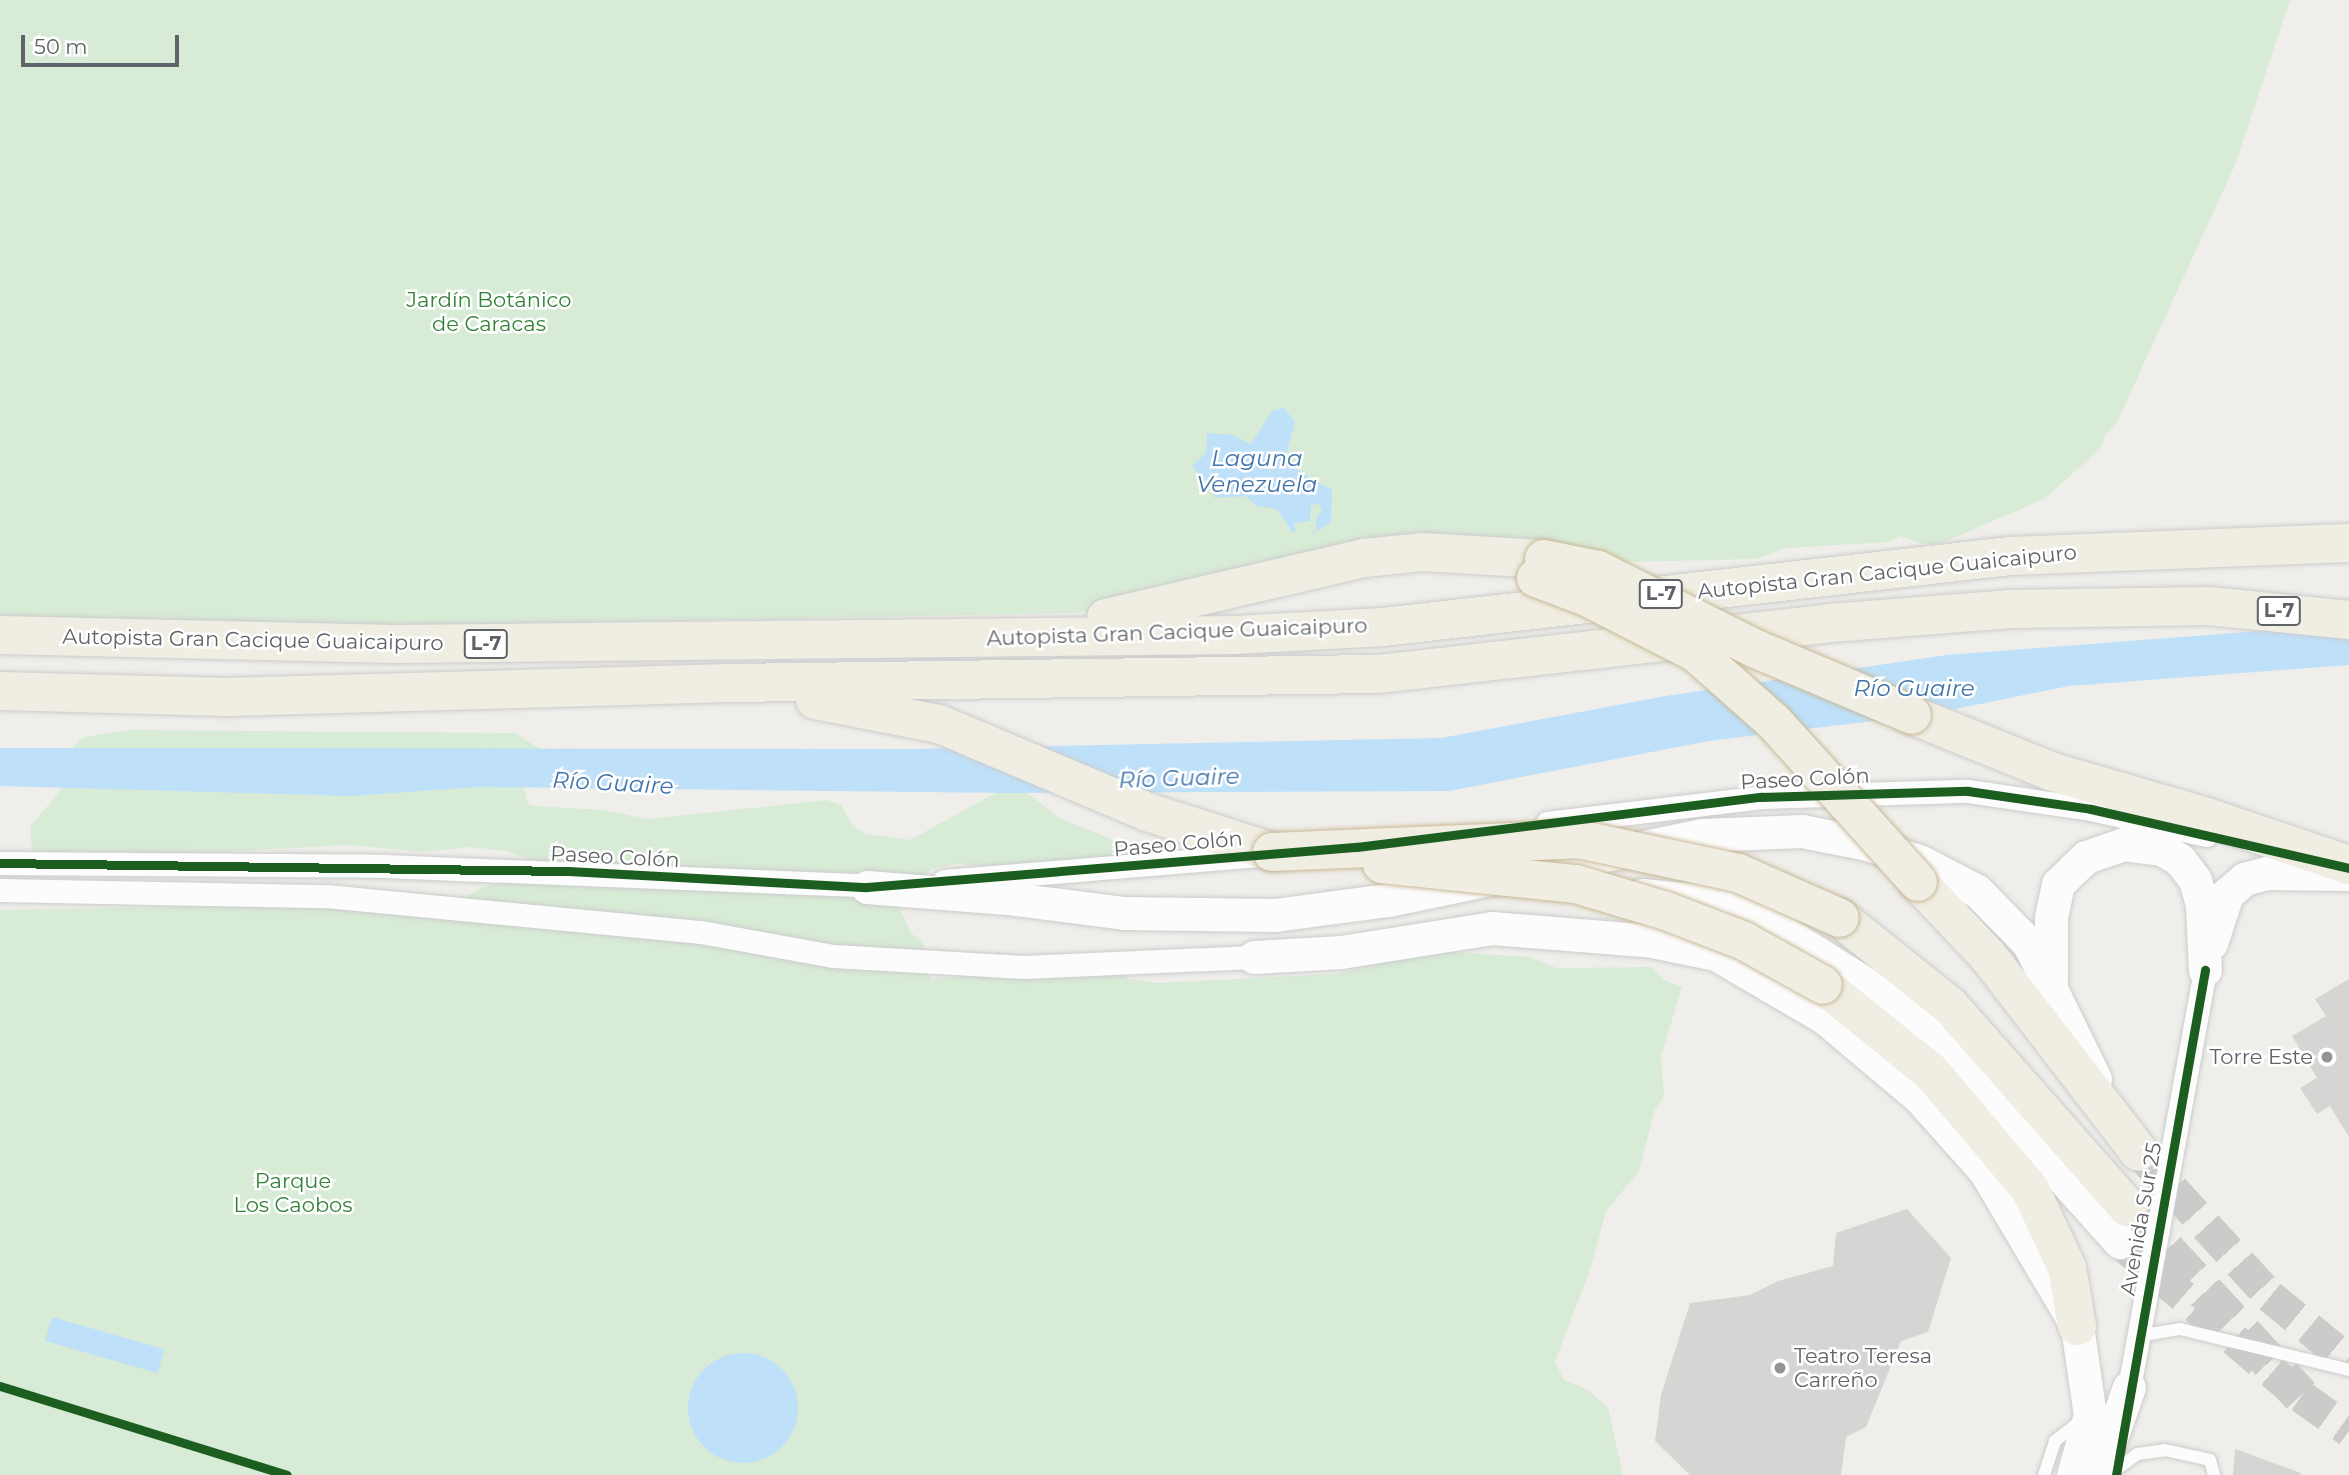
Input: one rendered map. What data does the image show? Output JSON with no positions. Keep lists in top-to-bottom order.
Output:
{
  "streets": {
    "highway": ["Autopista Gran Cacique Guaicaipuro", "L-7"],
    "street": ["Paseo Colón", "Avenida Sur 25"]
  },
  "water": ["Laguna Venezuela", "Río Guaire"],
  "parks": ["Jardín Botánico de Caracas", "Parque Los Caobos"],
  "places": ["Torre Este", "Teatro Teresa Carreño"],
  "scale_bar": "50 m"
}
